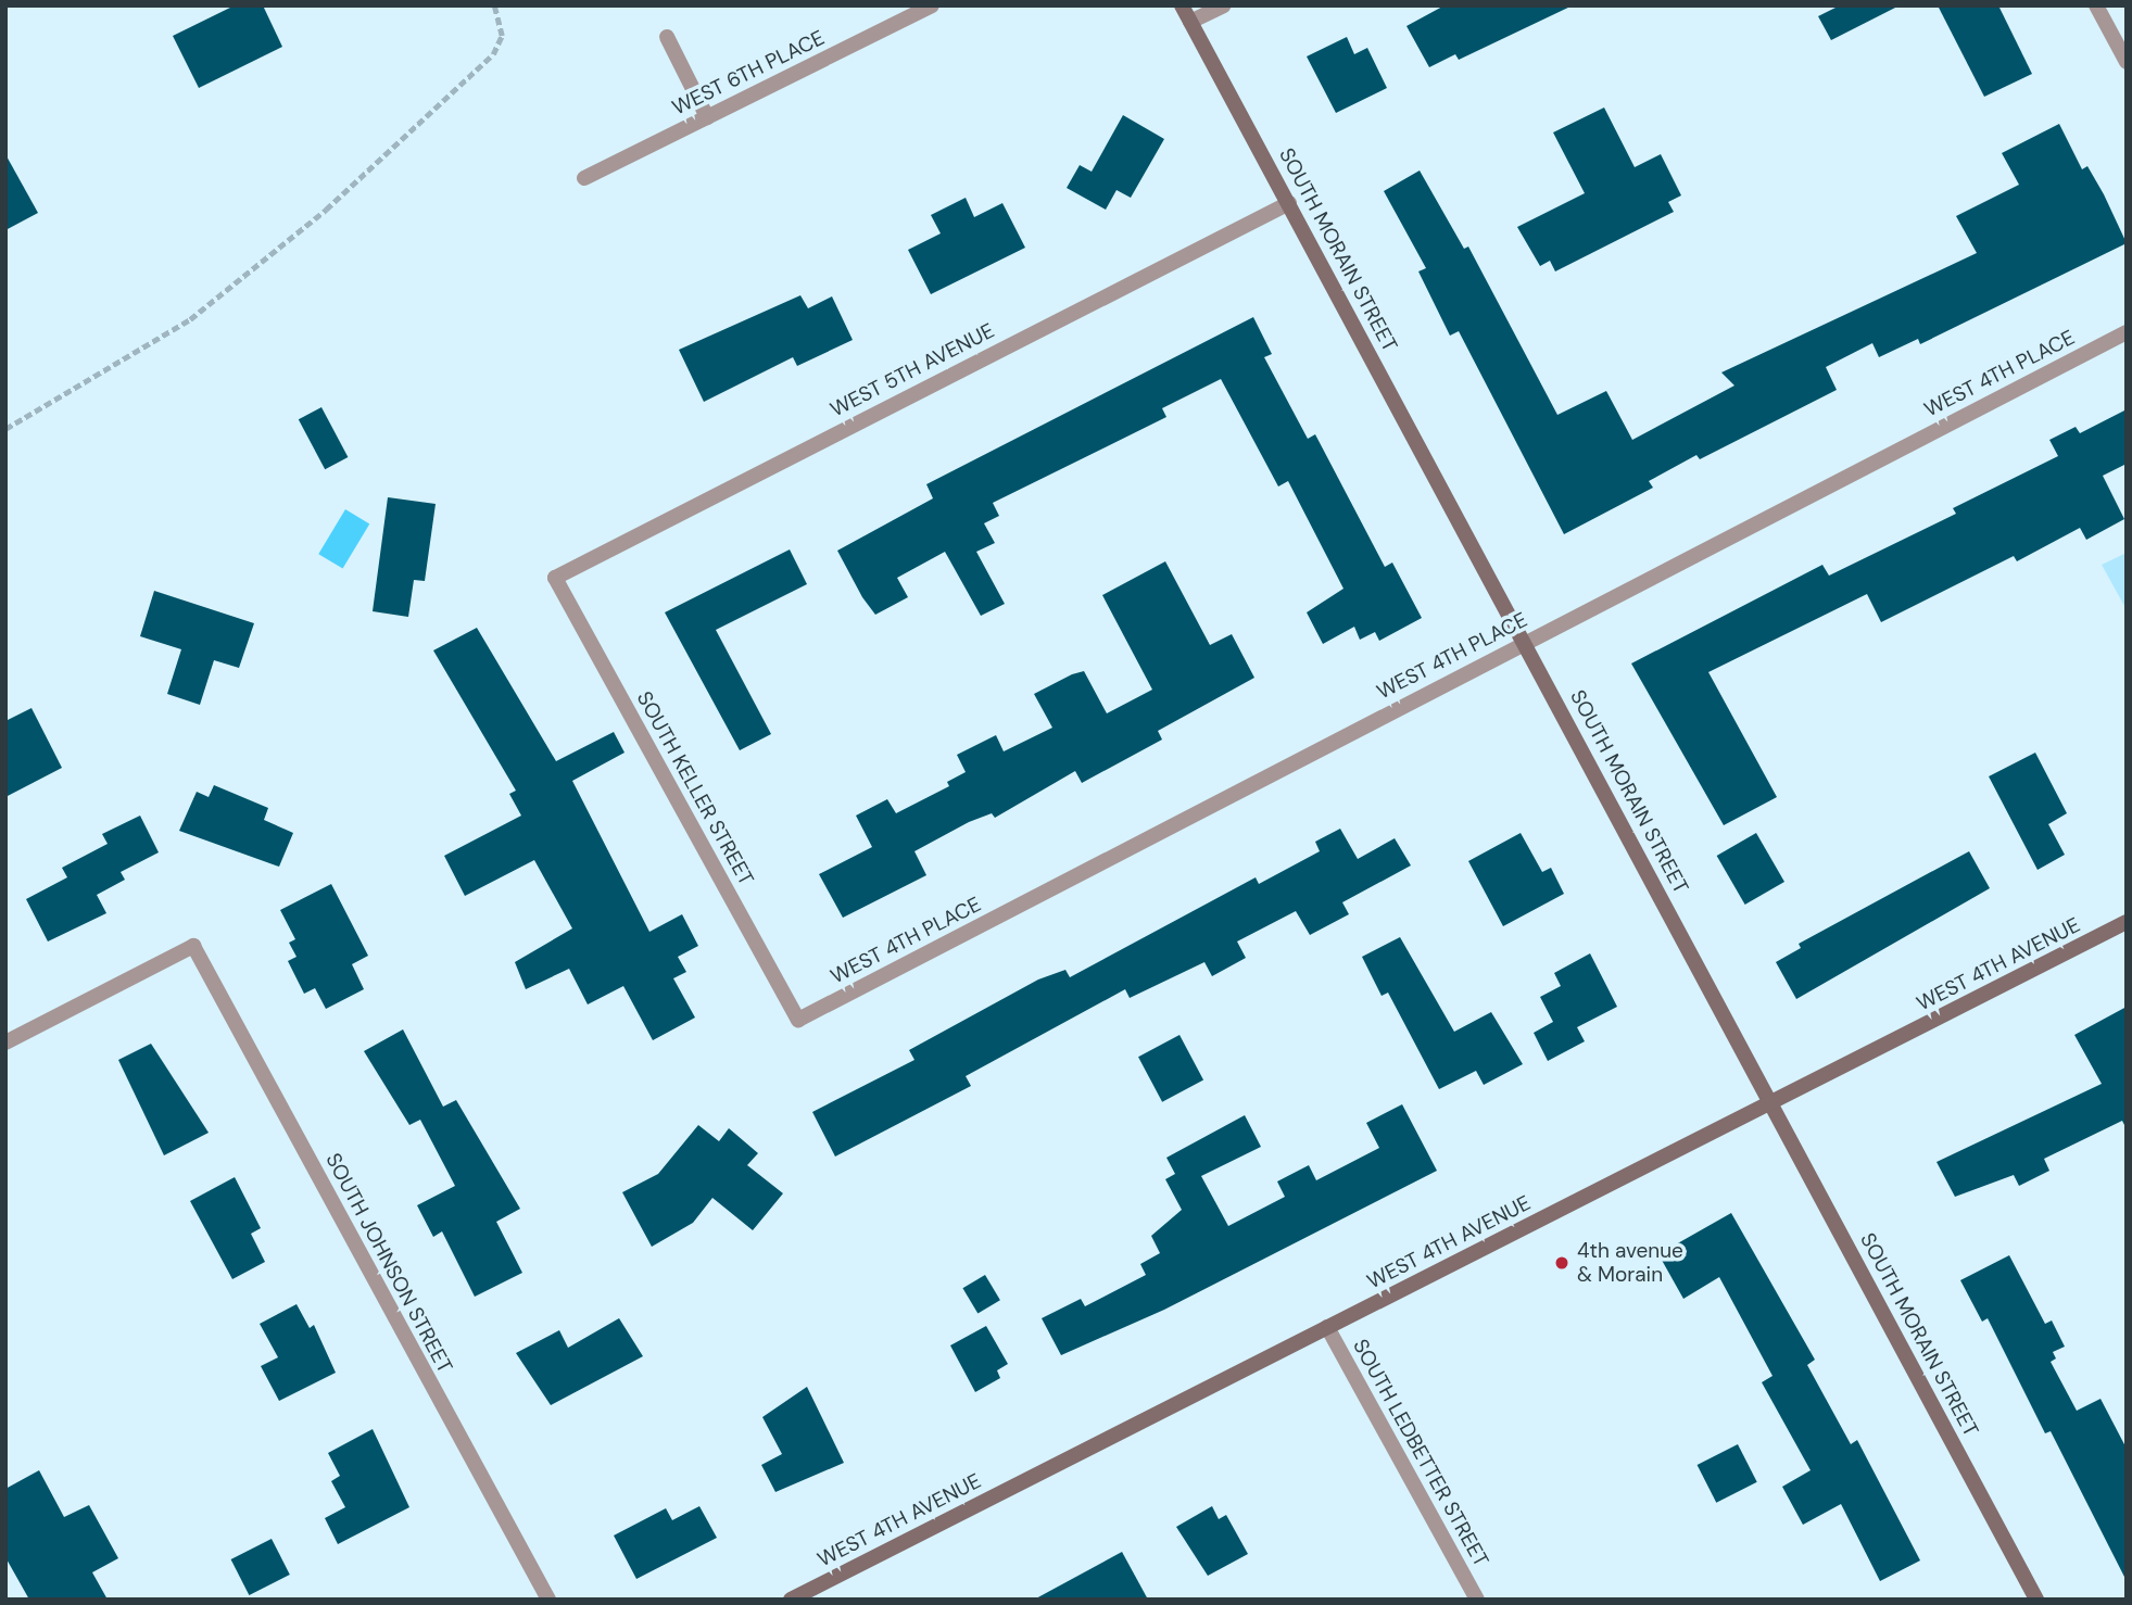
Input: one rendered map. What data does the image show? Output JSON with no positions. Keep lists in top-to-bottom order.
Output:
{
  "streets": {
    "street": [
      "WEST 6TH PLACE",
      "SOUTH MORAIN STREET",
      "WEST 5TH AVENUE",
      "WEST 4TH PLACE",
      "SOUTH KELLER STREET",
      "WEST 4TH AVENUE",
      "SOUTH JOHNSON STREET",
      "SOUTH LEDBETTER STREET"
    ]
  },
  "crossings": [
    ["SOUTH MORAIN STREET", "WEST 5TH AVENUE"],
    ["SOUTH MORAIN STREET", "WEST 4TH PLACE"],
    ["SOUTH MORAIN STREET", "WEST 4TH AVENUE"],
    ["WEST 5TH AVENUE", "SOUTH KELLER STREET"],
    ["WEST 4TH PLACE", "SOUTH KELLER STREET"],
    ["WEST 4TH AVENUE", "SOUTH LEDBETTER STREET"]
  ],
  "places": ["4th avenue & Morain"]
}
